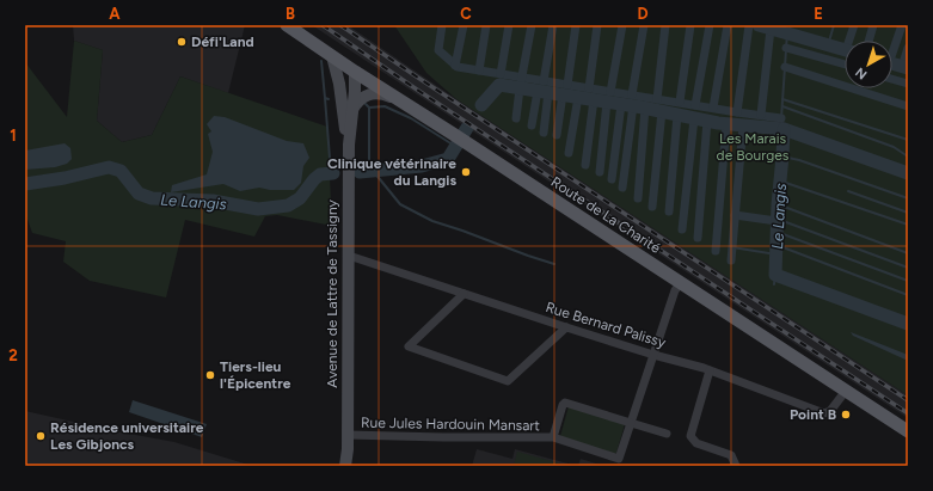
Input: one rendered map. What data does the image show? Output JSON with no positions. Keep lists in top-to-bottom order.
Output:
{
  "streets": {
    "main road": ["Route de La Charité", "Avenue de Lattre de Tassigny"],
    "street": ["Rue Bernard Palissy", "Rue Jules Hardouin Mansart"]
  },
  "crossings": [
    ["Route de La Charité", "Avenue de Lattre de Tassigny"],
    ["Route de La Charité", "Rue Bernard Palissy"],
    ["Avenue de Lattre de Tassigny", "Rue Bernard Palissy"],
    ["Avenue de Lattre de Tassigny", "Rue Jules Hardouin Mansart"]
  ],
  "water": ["Le Langis"],
  "parks": ["Les Marais de Bourges"],
  "places": [
    "Défi'Land",
    "Clinique vétérinaire du Langis",
    "Tiers-lieu l'Épicentre",
    "Point B",
    "Résidence universitaire Les Gibjoncs"
  ],
  "north": "bottom left",
  "grid": {
    "columns": [
      "A",
      "B",
      "C",
      "D",
      "E"
    ],
    "rows": ["1", "2"]
  }
}
